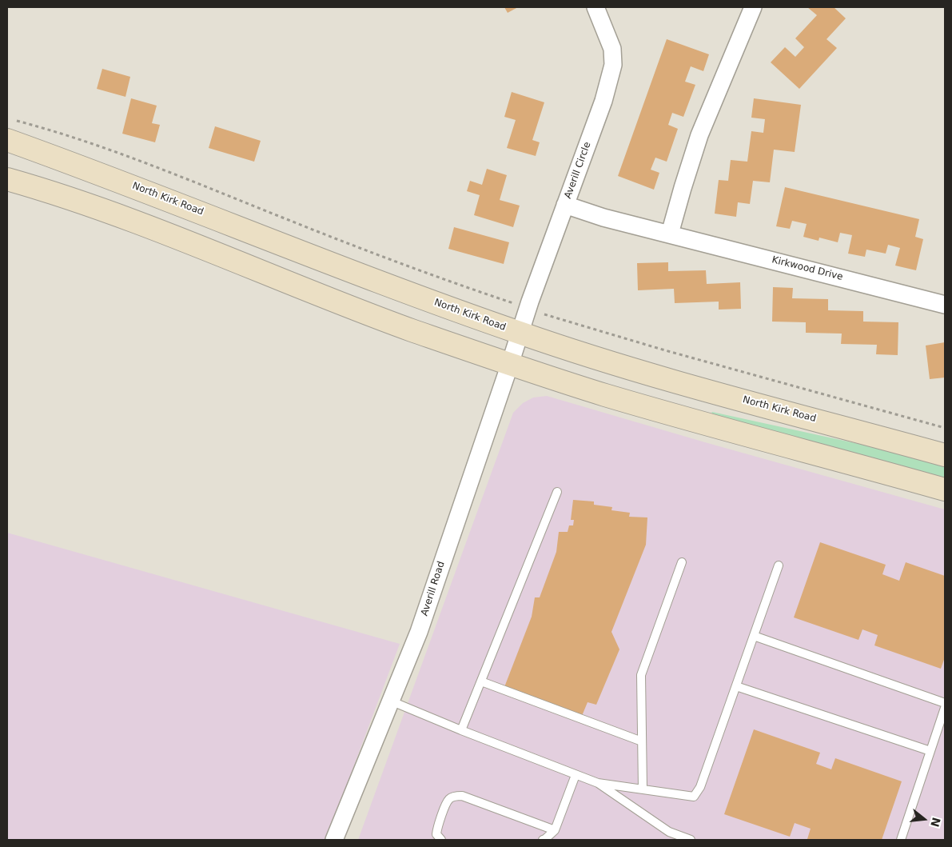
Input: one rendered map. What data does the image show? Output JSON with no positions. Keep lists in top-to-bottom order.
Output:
{
  "streets": {
    "main road": ["North Kirk Road"],
    "street": ["Averill Circle", "Kirkwood Drive", "Averill Road"]
  },
  "crossings": [
    ["Averill Circle", "North Kirk Road"],
    ["Averill Circle", "Kirkwood Drive"],
    ["Averill Circle", "Averill Road"],
    ["North Kirk Road", "Averill Road"]
  ],
  "north": "right"
}
